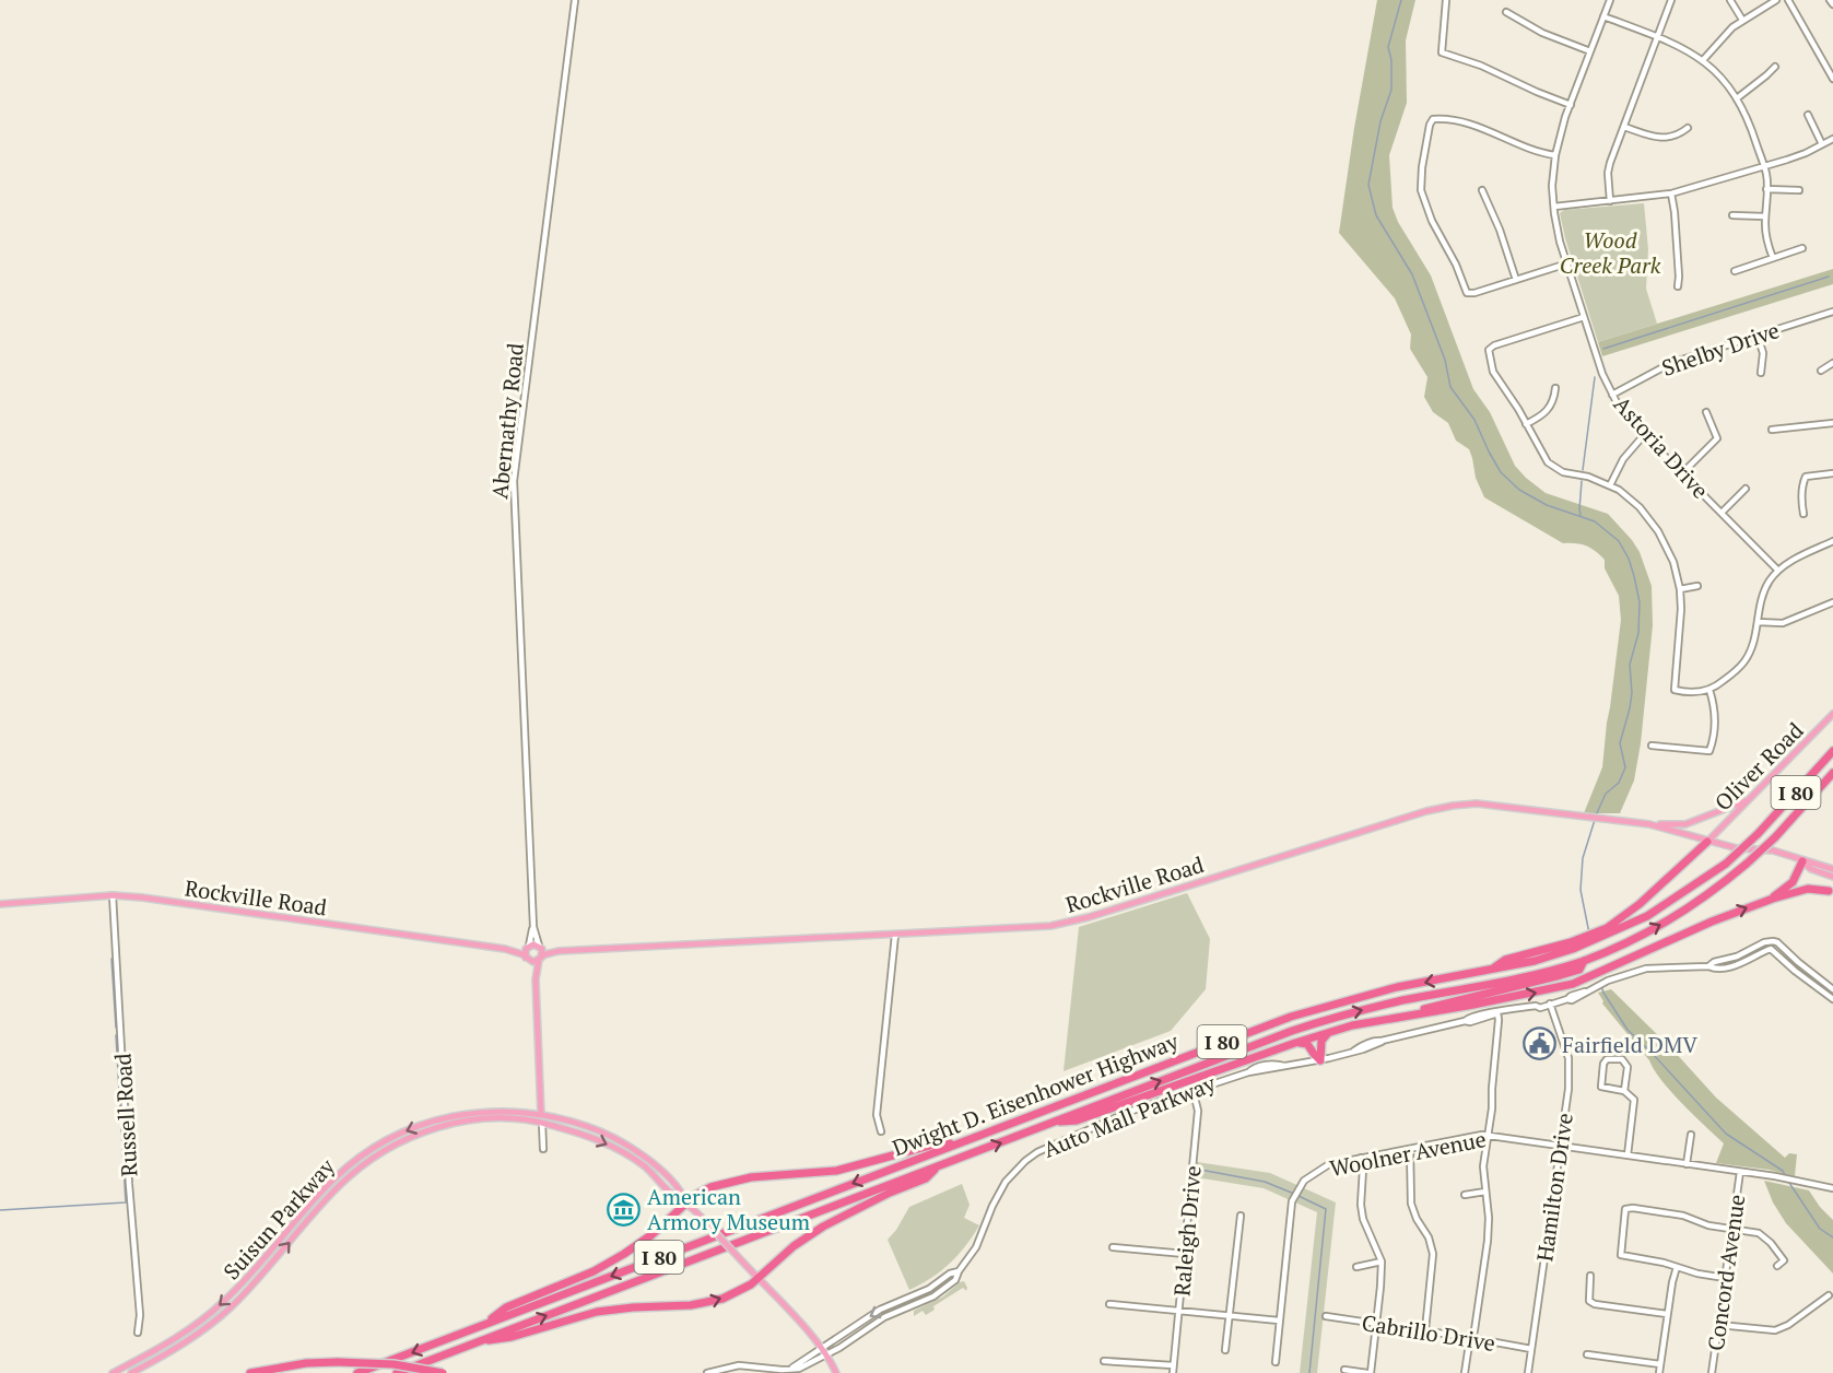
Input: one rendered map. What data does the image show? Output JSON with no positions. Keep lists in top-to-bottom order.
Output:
{
  "streets": {
    "highway": ["I 80", "Dwight D. Eisenhower Highway"],
    "main road": ["Oliver Road", "Rockville Road", "Suisun Parkway"],
    "street": [
      "Shelby Drive",
      "Abernathy Road",
      "Astoria Drive",
      "Russell Road",
      "Auto Mall Parkway",
      "Woolner Avenue",
      "Hamilton Drive",
      "Raleigh Drive",
      "Concord Avenue",
      "Cabrillo Drive"
    ]
  },
  "crossings": [
    ["Shelby Drive", "Astoria Drive"],
    ["Abernathy Road", "Rockville Road"],
    ["Oliver Road", "Rockville Road"],
    ["Rockville Road", "Russell Road"],
    ["Auto Mall Parkway", "Hamilton Drive"],
    ["Auto Mall Parkway", "Suisun Parkway"],
    ["Auto Mall Parkway", "Raleigh Drive"],
    ["Woolner Avenue", "Hamilton Drive"],
    ["Woolner Avenue", "Concord Avenue"],
    ["Hamilton Drive", "Cabrillo Drive"]
  ],
  "parks": ["Wood Creek Park"],
  "places": {
    "public building": ["Fairfield DMV"],
    "museum": ["American Armory Museum"]
  }
}
